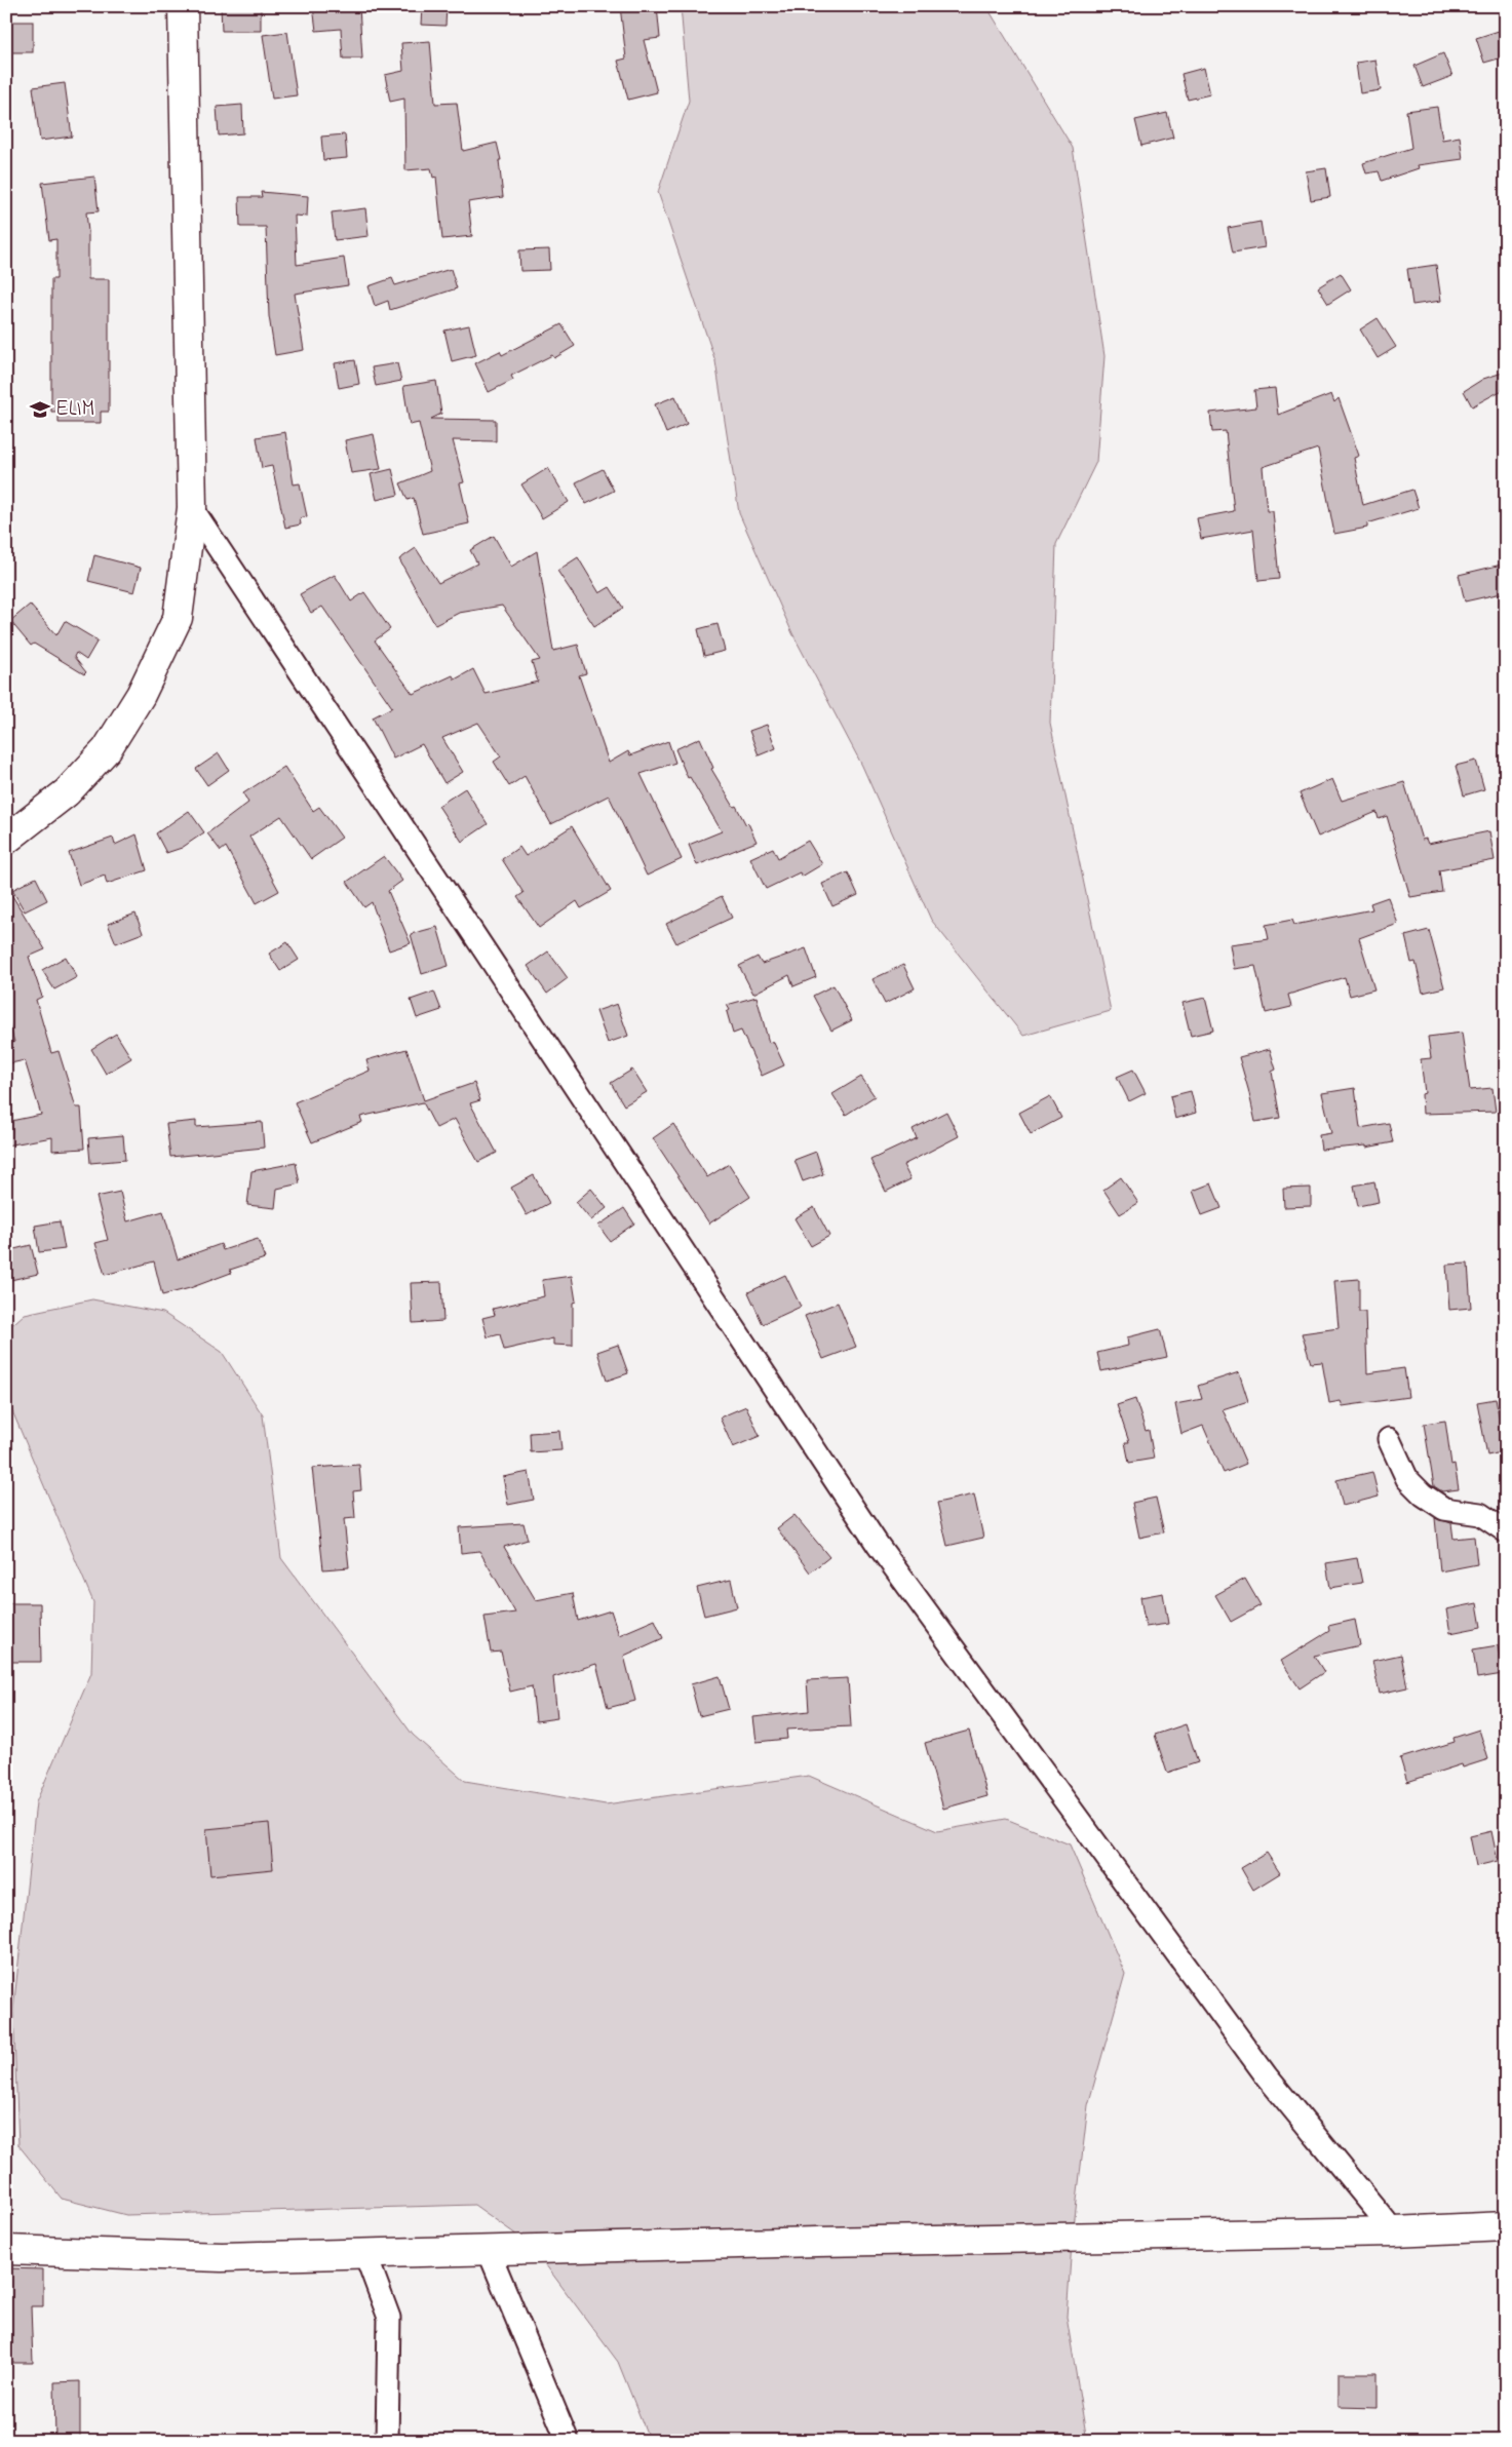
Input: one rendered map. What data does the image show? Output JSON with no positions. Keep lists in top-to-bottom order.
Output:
{
  "places": {
    "school or university": ["ELIM"]
  }
}
